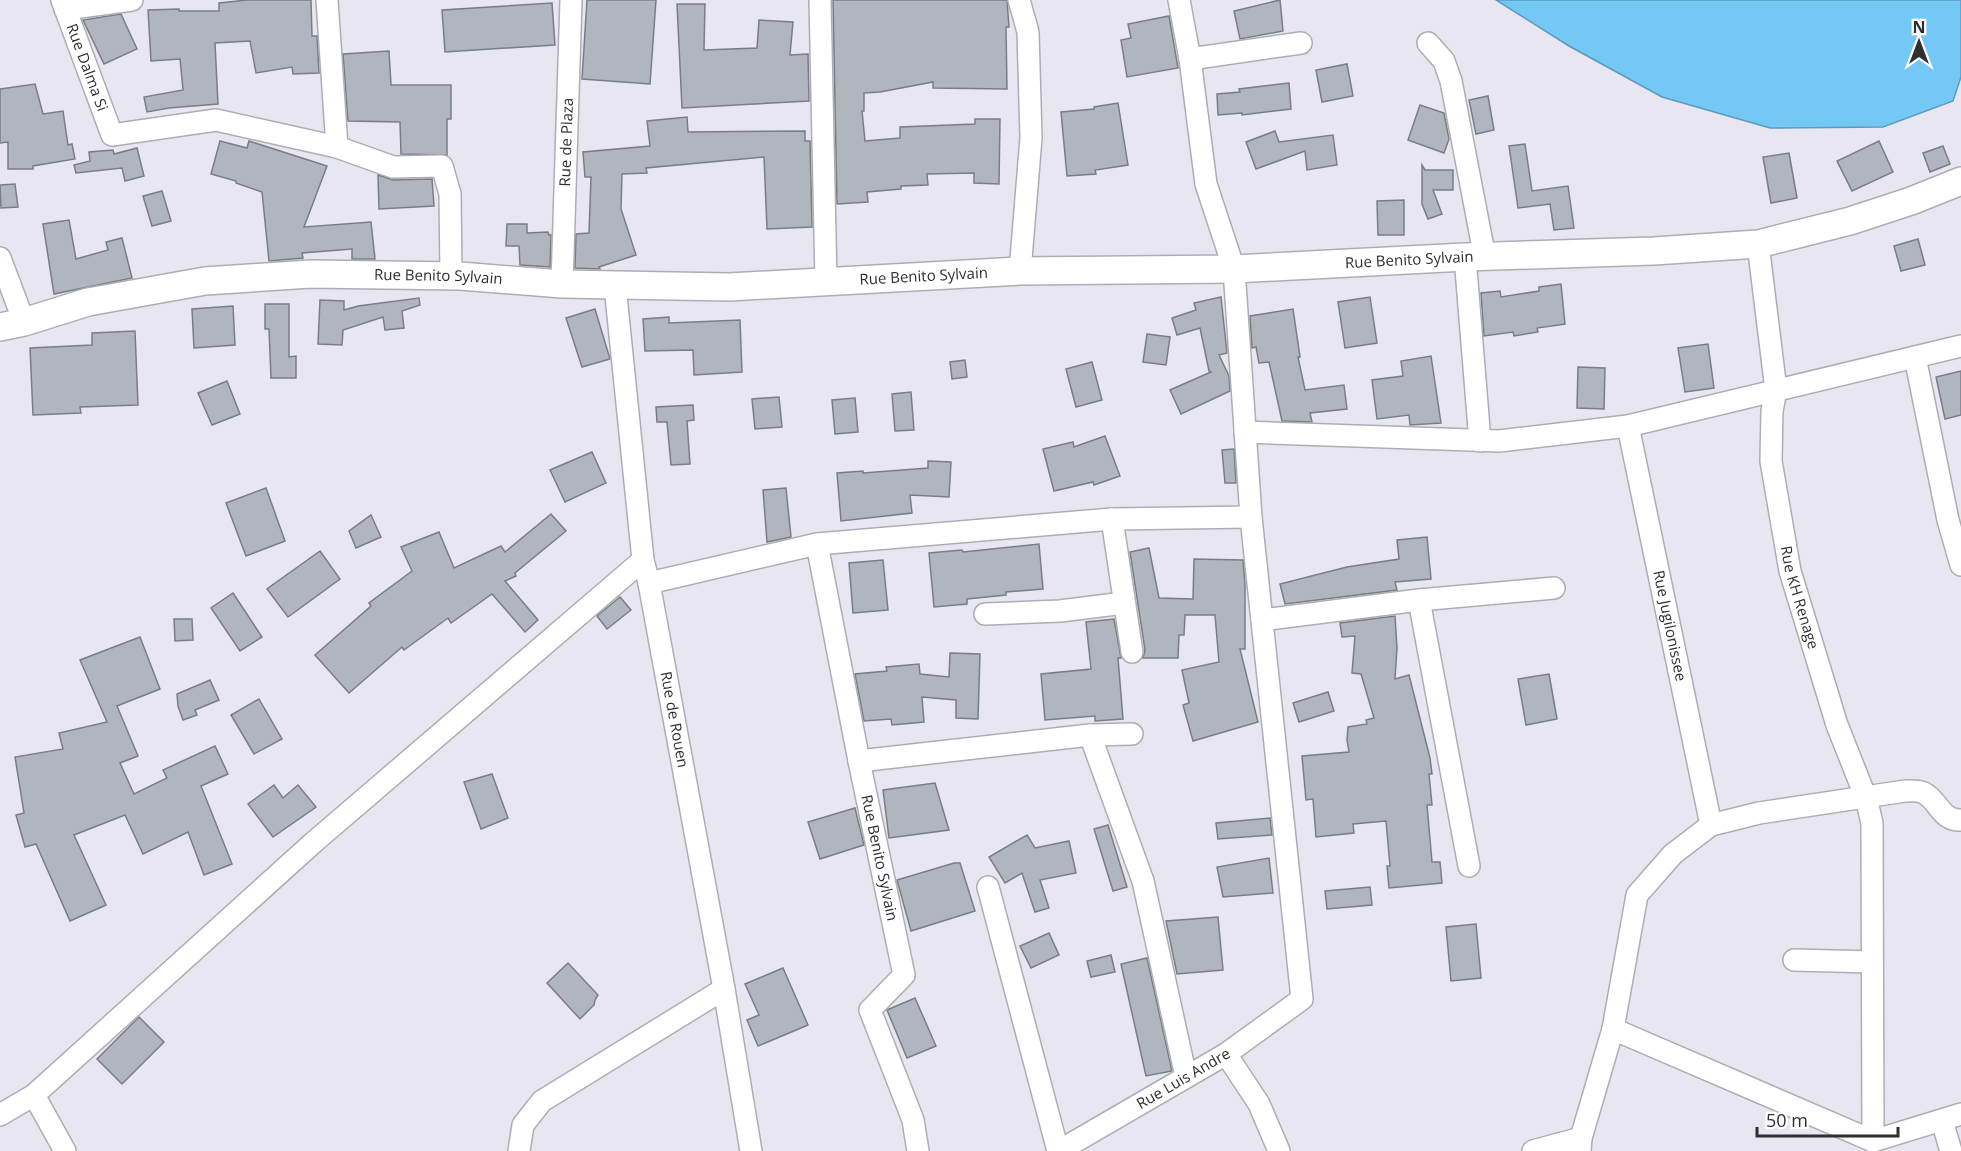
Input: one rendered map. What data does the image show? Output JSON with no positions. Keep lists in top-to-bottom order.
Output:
{
  "streets": {
    "main road": ["Rue Benito Sylvain"],
    "street": [
      "Rue Dalma Si",
      "Rue de Plaza",
      "Rue KH Renage",
      "Rue Jugilonissee",
      "Rue de Rouen",
      "Rue Luis Andre"
    ]
  },
  "crossings": [
    ["Rue de Plaza", "Rue Benito Sylvain"],
    ["Rue Benito Sylvain", "Rue KH Renage"],
    ["Rue Benito Sylvain", "Rue de Rouen"]
  ],
  "scale_bar": "50 m",
  "north": "top"
}
